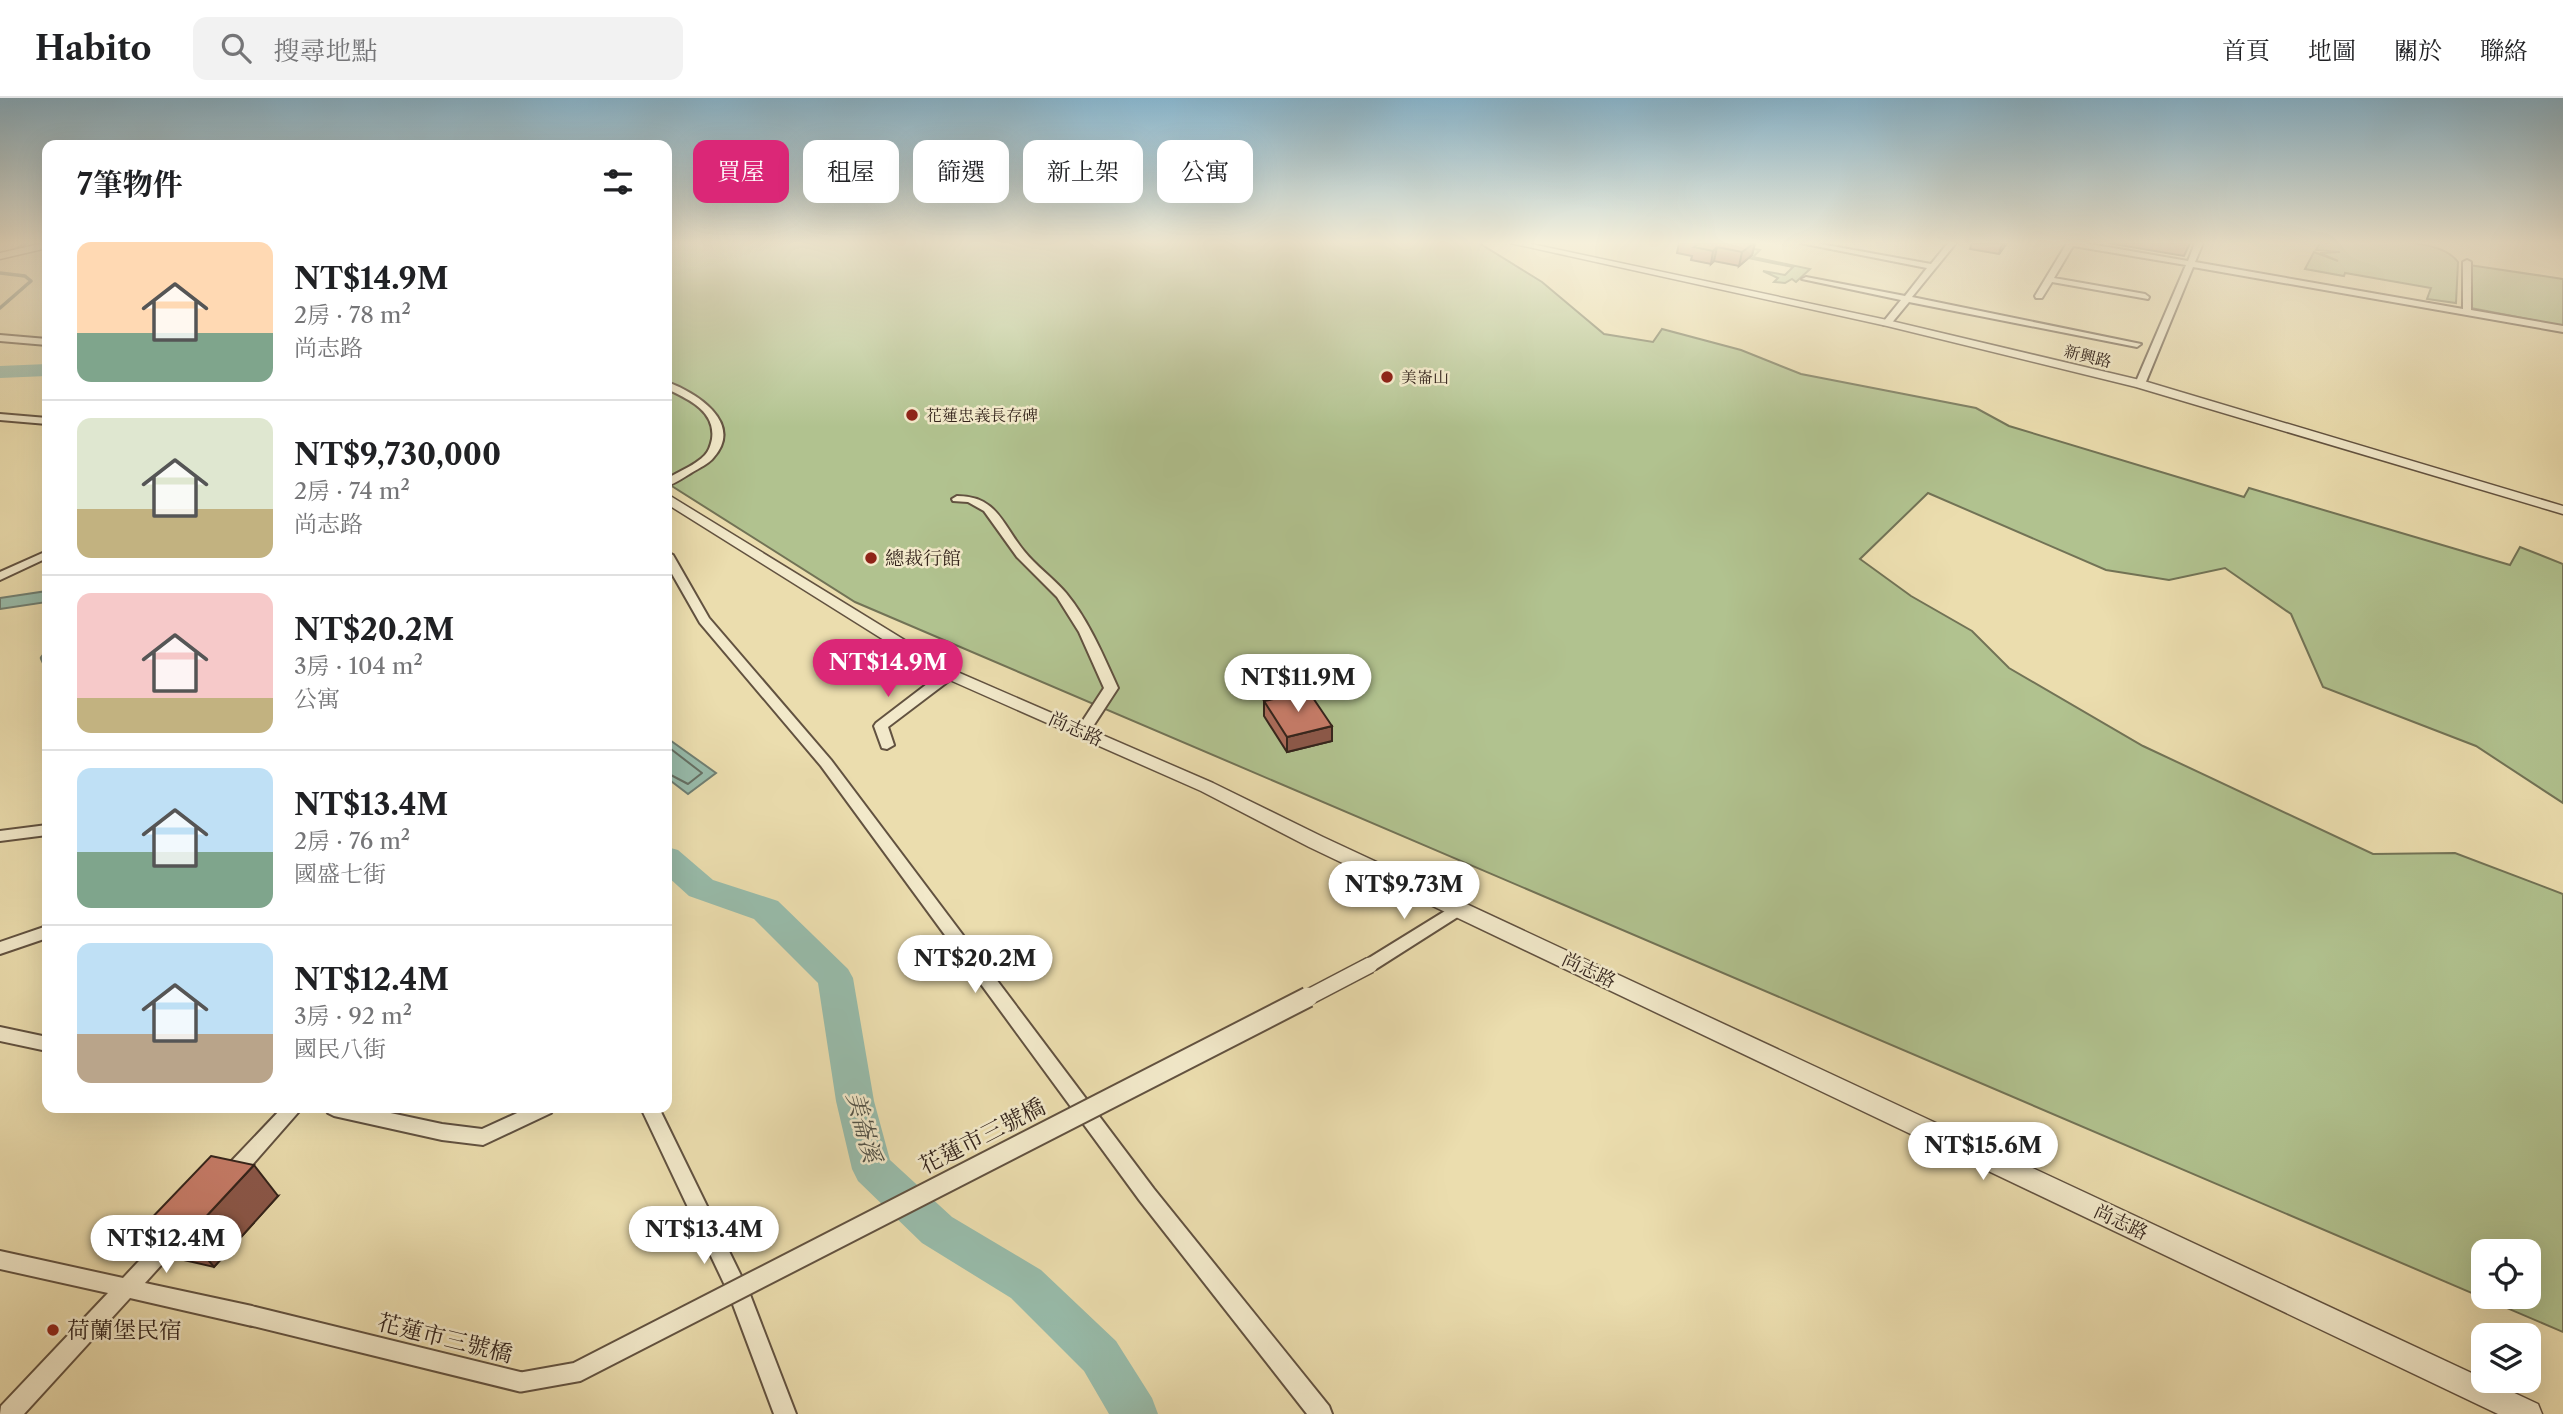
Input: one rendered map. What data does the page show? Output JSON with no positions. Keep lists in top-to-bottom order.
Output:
{
  "streets": {
    "street": ["新興路", "尚志路", "花蓮市三號橋"]
  },
  "crossings": [
    ["尚志路", "花蓮市三號橋"]
  ],
  "water": ["美崙溪"],
  "places": [
    "美崙山",
    "花蓮忠義長存碑",
    "總裁行館",
    "荷蘭堡民宿"
  ],
  "page": {
    "header": "Habito",
    "search": "搜尋地點",
    "nav": [
      "首頁",
      "地圖",
      "關於",
      "聯絡"
    ],
    "chip": [
      "買屋",
      "租屋",
      "篩選",
      "新上架",
      "公寓"
    ],
    "heading": "7筆物件",
    "list": [
      {
        "name": "NT$14.9M",
        "note": "2房 · 78 m² · 尚志路"
      },
      {
        "name": "NT$9,730,000",
        "note": "2房 · 74 m² · 尚志路"
      },
      {
        "name": "NT$20.2M",
        "note": "3房 · 104 m² · 公寓"
      },
      {
        "name": "NT$13.4M",
        "note": "2房 · 76 m² · 國盛七街"
      },
      {
        "name": "NT$12.4M",
        "note": "3房 · 92 m² · 國民八街"
      }
    ],
    "price": [
      "NT$14.9M",
      "NT$11.9M",
      "NT$9.73M",
      "NT$20.2M",
      "NT$15.6M",
      "NT$13.4M",
      "NT$12.4M"
    ]
  }
}
